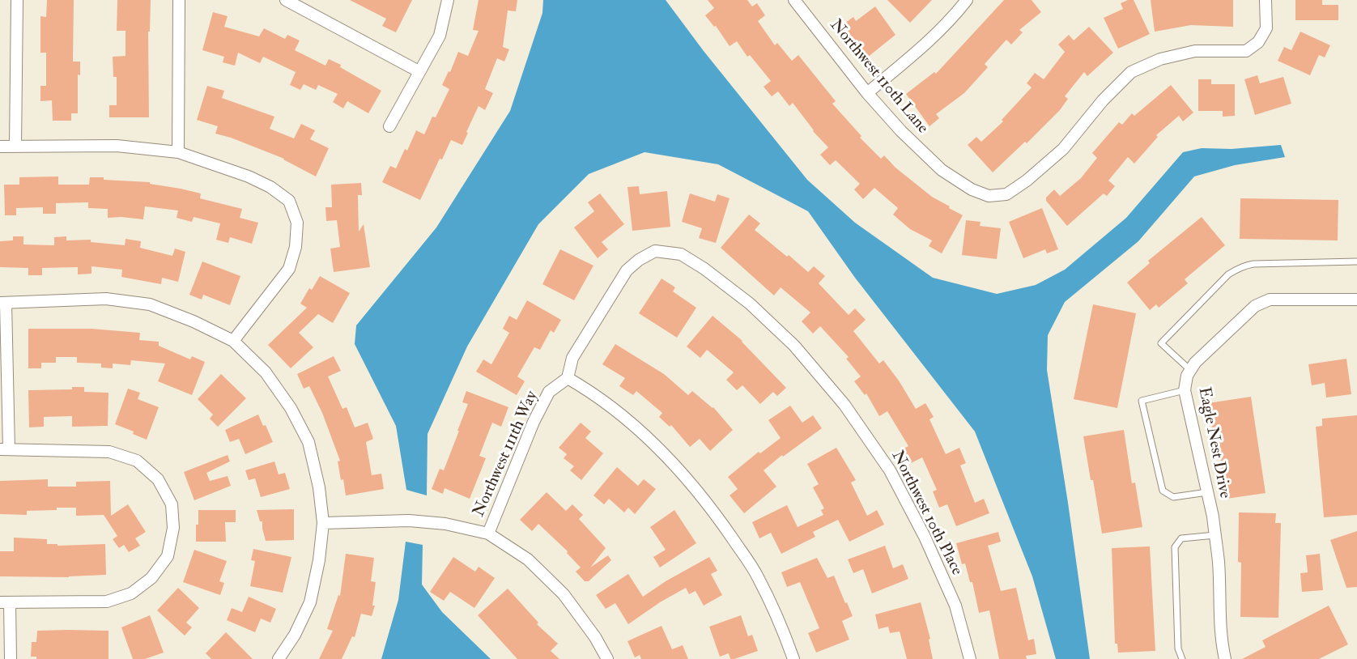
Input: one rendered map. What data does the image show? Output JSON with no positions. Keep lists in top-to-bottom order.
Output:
{
  "streets": {
    "street": [
      "Northwest 110th Lane",
      "Eagle Nest Drive",
      "Northwest 111th Way",
      "Northwest 10th Place"
    ]
  },
  "crossings": [
    ["Northwest 111th Way", "Northwest 10th Place"]
  ]
}
